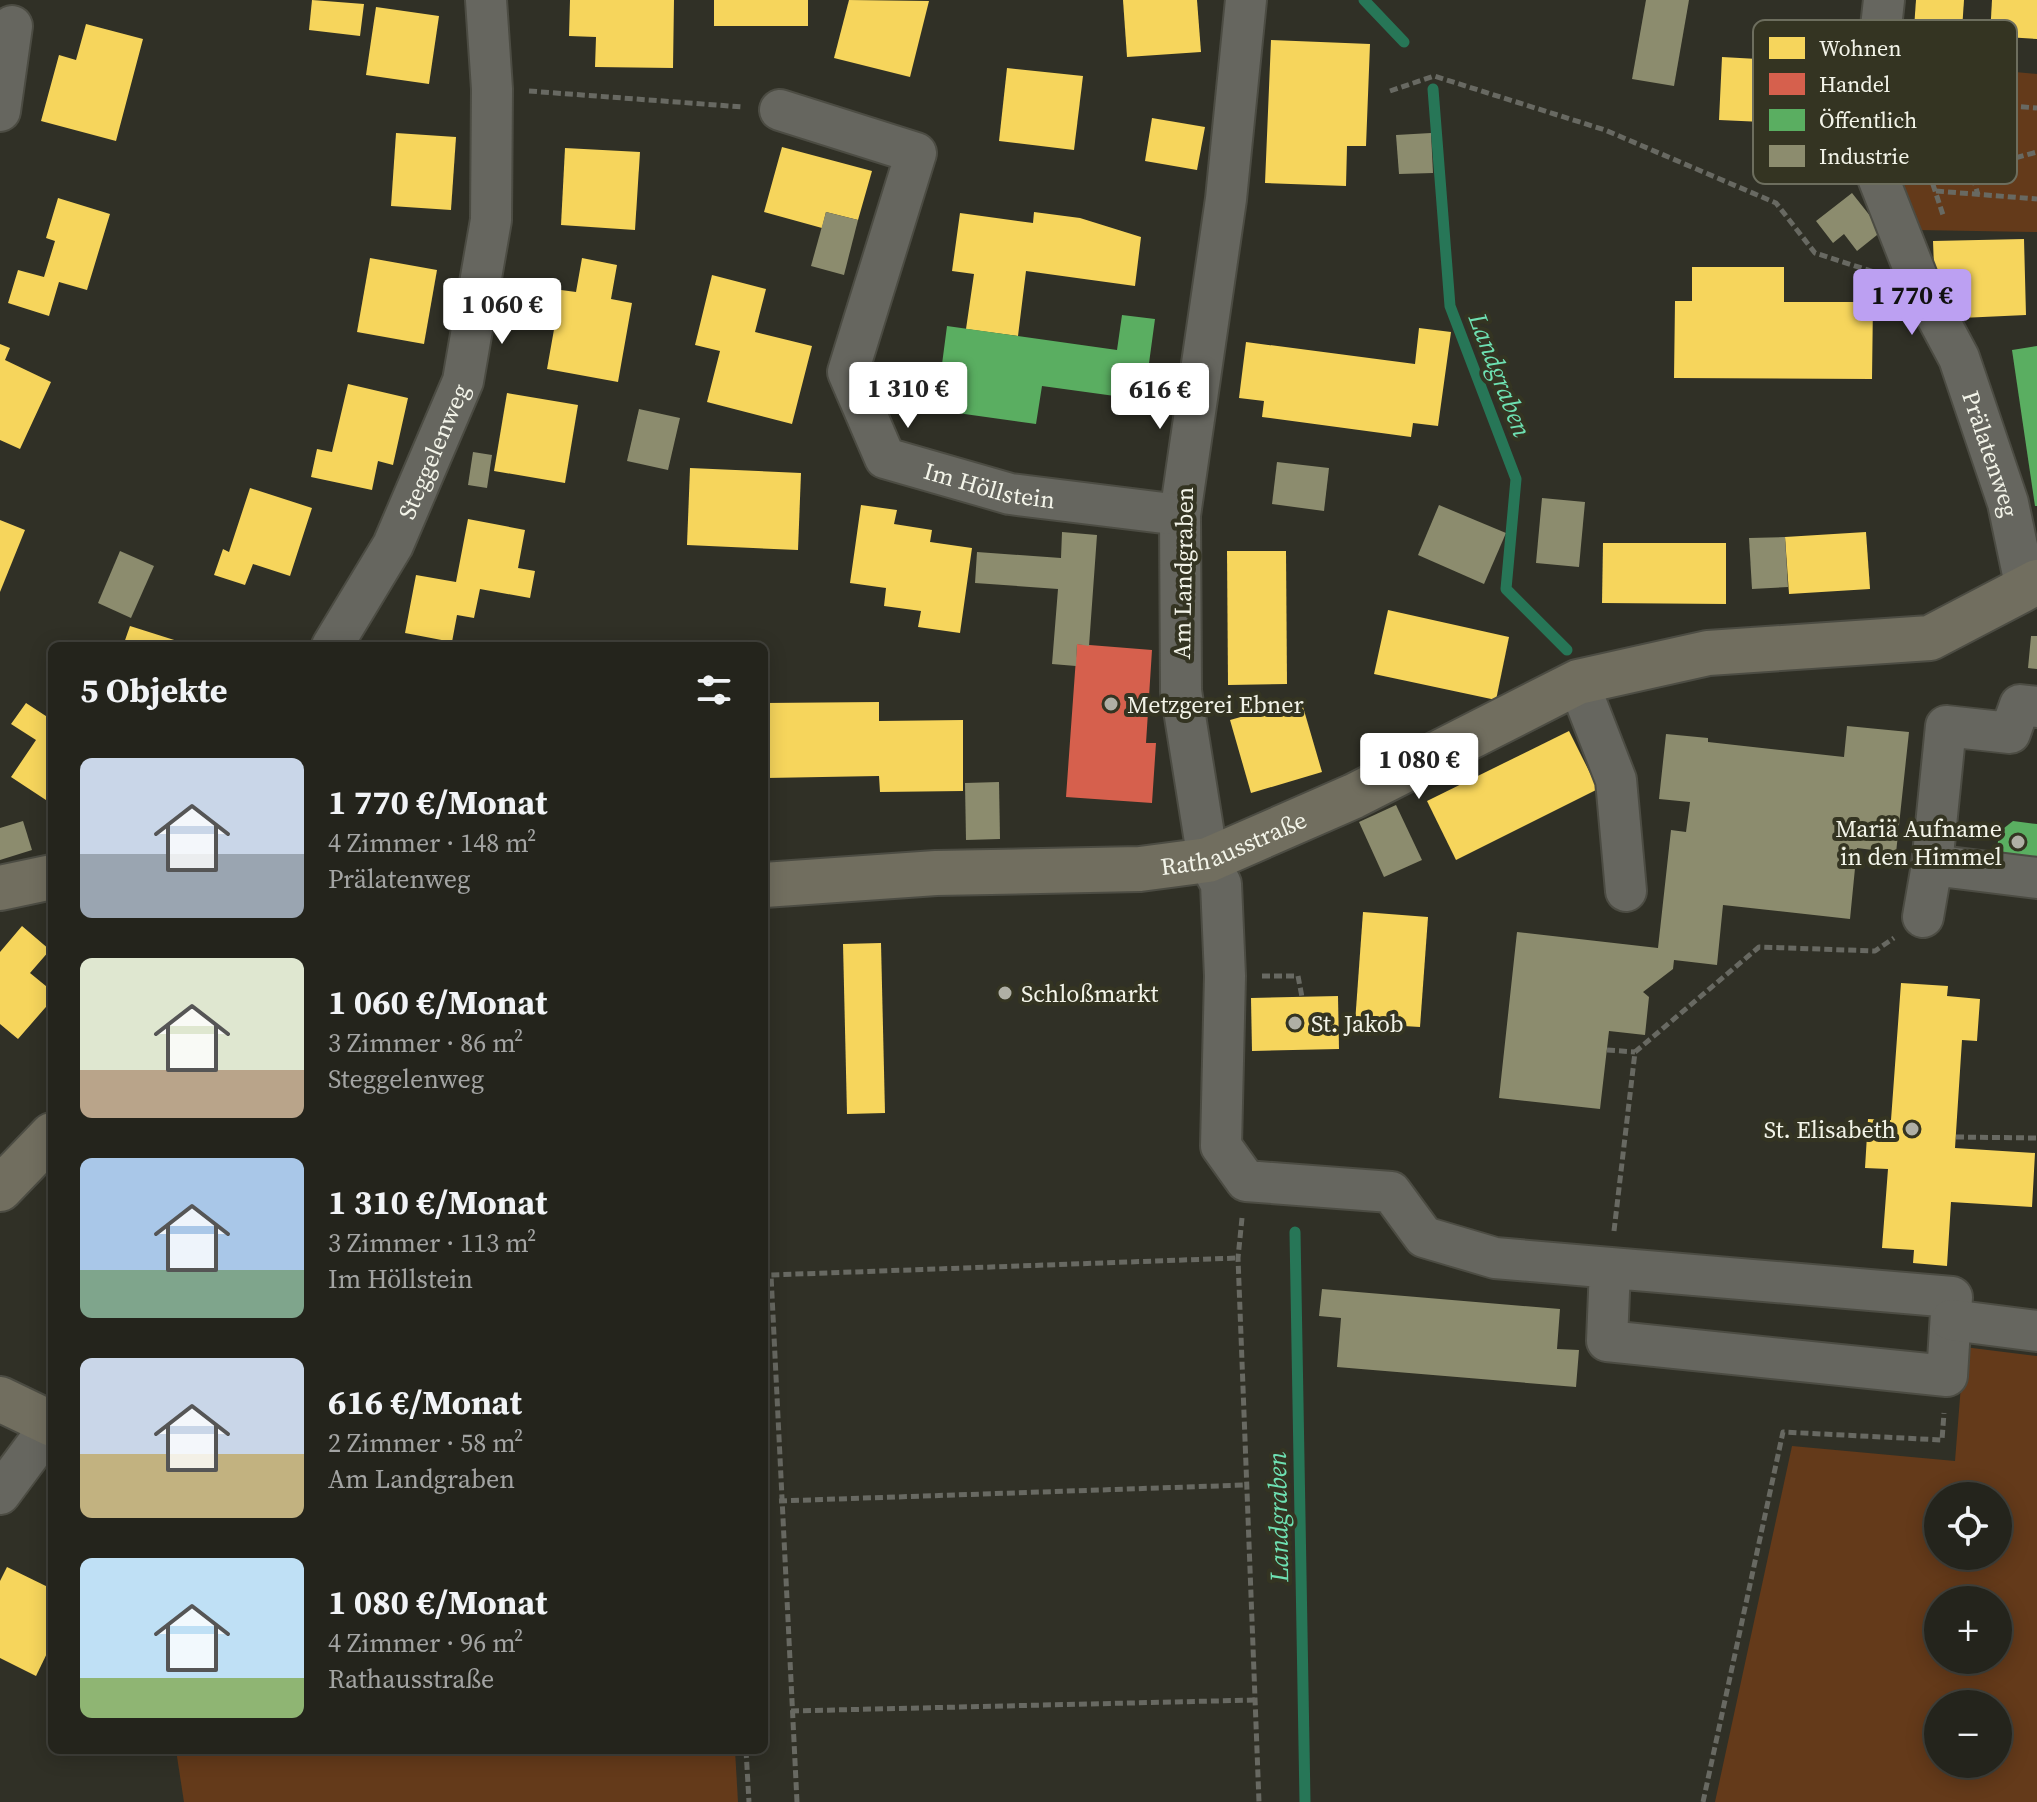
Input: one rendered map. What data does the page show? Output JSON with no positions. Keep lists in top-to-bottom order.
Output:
{
  "streets": {
    "main road": ["Rathausstraße"],
    "street": [
      "Steggelenweg",
      "Prälatenweg",
      "Im Höllstein",
      "Am Landgraben"
    ]
  },
  "crossings": [
    ["Prälatenweg", "Rathausstraße"],
    ["Im Höllstein", "Am Landgraben"],
    ["Am Landgraben", "Rathausstraße"]
  ],
  "water": ["Landgraben"],
  "places": [
    "Metzgerei Ebner",
    "Mariä Aufname in den Himmel",
    "Schloßmarkt",
    "St. Jakob",
    "St. Elisabeth"
  ],
  "legend": [
    "Wohnen",
    "Handel",
    "Öffentlich",
    "Industrie"
  ],
  "page": {
    "price": [
      "1 770 €",
      "1 060 €",
      "1 310 €",
      "616 €",
      "1 080 €"
    ],
    "heading": "5 Objekte",
    "list": [
      {
        "name": "1 770 €/Monat",
        "note": "4 Zimmer · 148 m² · Prälatenweg"
      },
      {
        "name": "1 060 €/Monat",
        "note": "3 Zimmer · 86 m² · Steggelenweg"
      },
      {
        "name": "1 310 €/Monat",
        "note": "3 Zimmer · 113 m² · Im Höllstein"
      },
      {
        "name": "616 €/Monat",
        "note": "2 Zimmer · 58 m² · Am Landgraben"
      },
      {
        "name": "1 080 €/Monat",
        "note": "4 Zimmer · 96 m² · Rathausstraße"
      }
    ],
    "map_buttons": ["+", "−"]
  }
}
